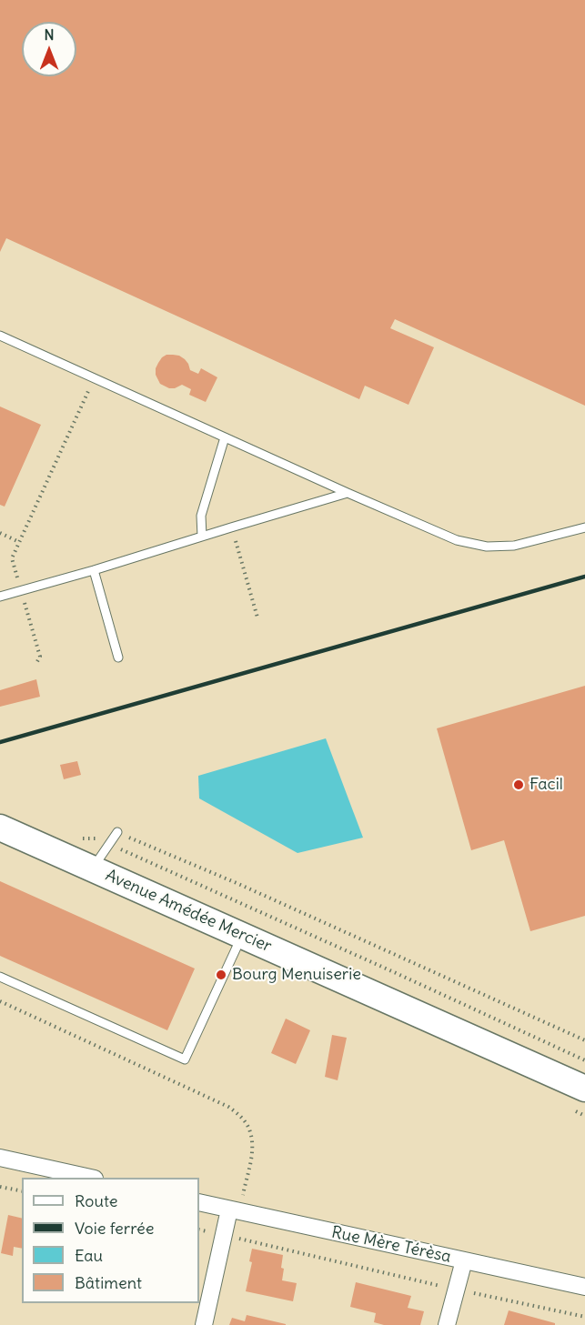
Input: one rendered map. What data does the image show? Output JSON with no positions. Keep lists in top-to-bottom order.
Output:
{
  "streets": {
    "main road": ["Avenue Amédée Mercier"],
    "street": ["Rue Mère Térèsa"]
  },
  "places": ["Facil", "Bourg Menuiserie"],
  "legend": [
    "Route",
    "Voie ferrée",
    "Eau",
    "Bâtiment"
  ],
  "north": "top"
}
